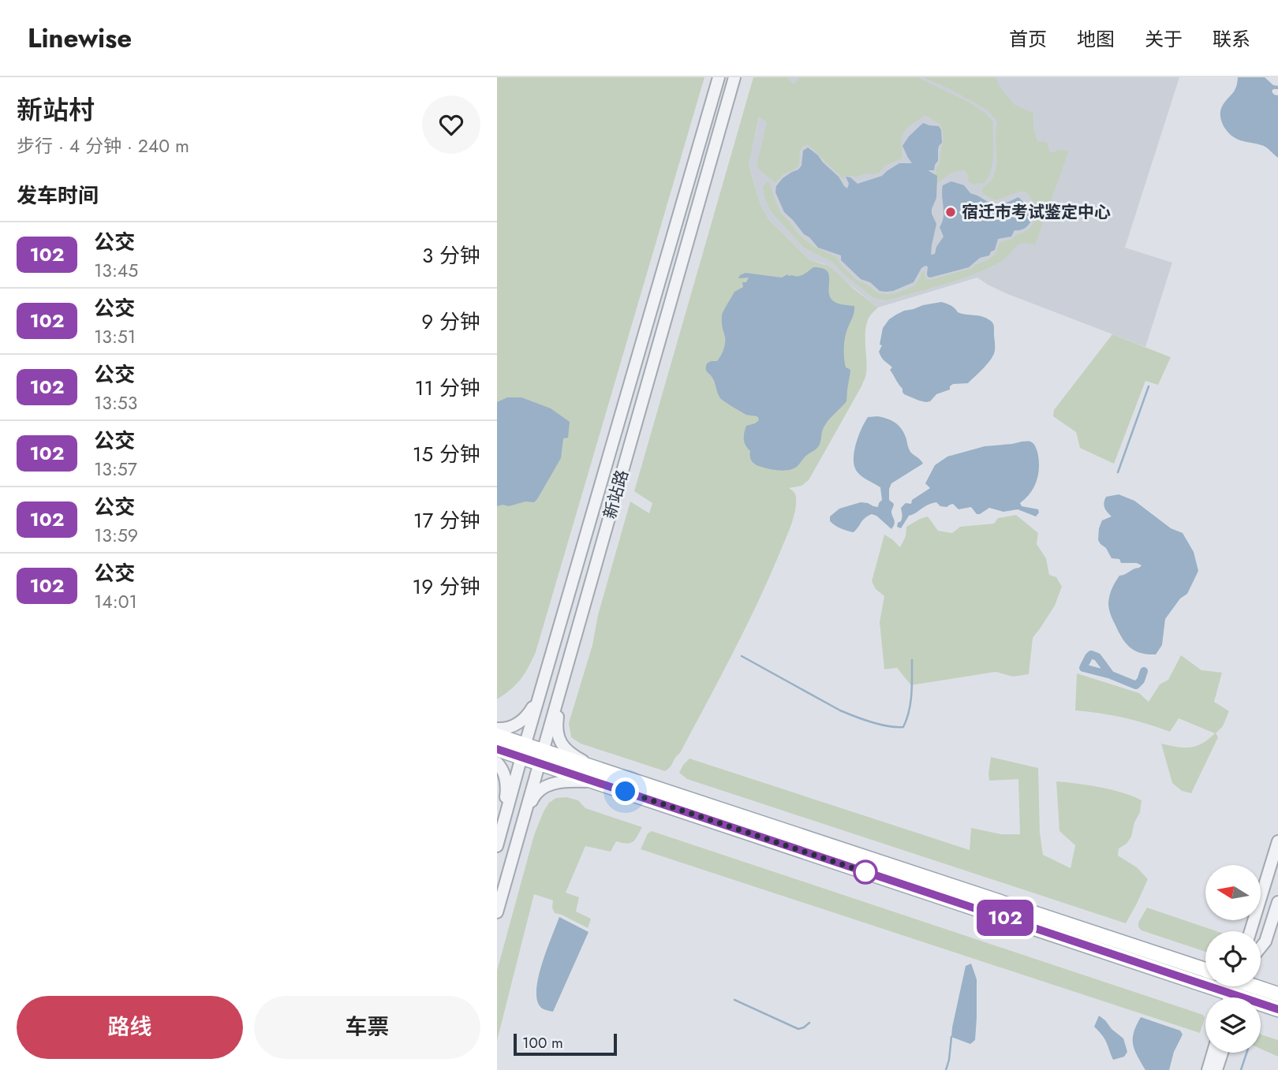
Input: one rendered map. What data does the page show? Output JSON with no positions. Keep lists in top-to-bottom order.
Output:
{
  "streets": {
    "street": ["新站路"]
  },
  "places": ["宿迁市考试鉴定中心"],
  "lines": ["bus line 102"],
  "scale_bar": "100 m",
  "north": "left",
  "page": {
    "header": "Linewise",
    "nav": [
      "首页",
      "地图",
      "关于",
      "联系"
    ],
    "heading": [
      ["新站村", "步行 · 4 分钟 · 240 m"],
      "发车时间"
    ],
    "on_map": "102",
    "list": [
      {
        "mark": "102",
        "name": "公交",
        "note": "13:45",
        "value": "3 分钟"
      },
      {
        "mark": "102",
        "name": "公交",
        "note": "13:51",
        "value": "9 分钟"
      },
      {
        "mark": "102",
        "name": "公交",
        "note": "13:53",
        "value": "11 分钟"
      },
      {
        "mark": "102",
        "name": "公交",
        "note": "13:57",
        "value": "15 分钟"
      },
      {
        "mark": "102",
        "name": "公交",
        "note": "13:59",
        "value": "17 分钟"
      },
      {
        "mark": "102",
        "name": "公交",
        "note": "14:01",
        "value": "19 分钟"
      }
    ],
    "buttons": ["路线", "车票"],
    "scale": "100 m"
  }
}
